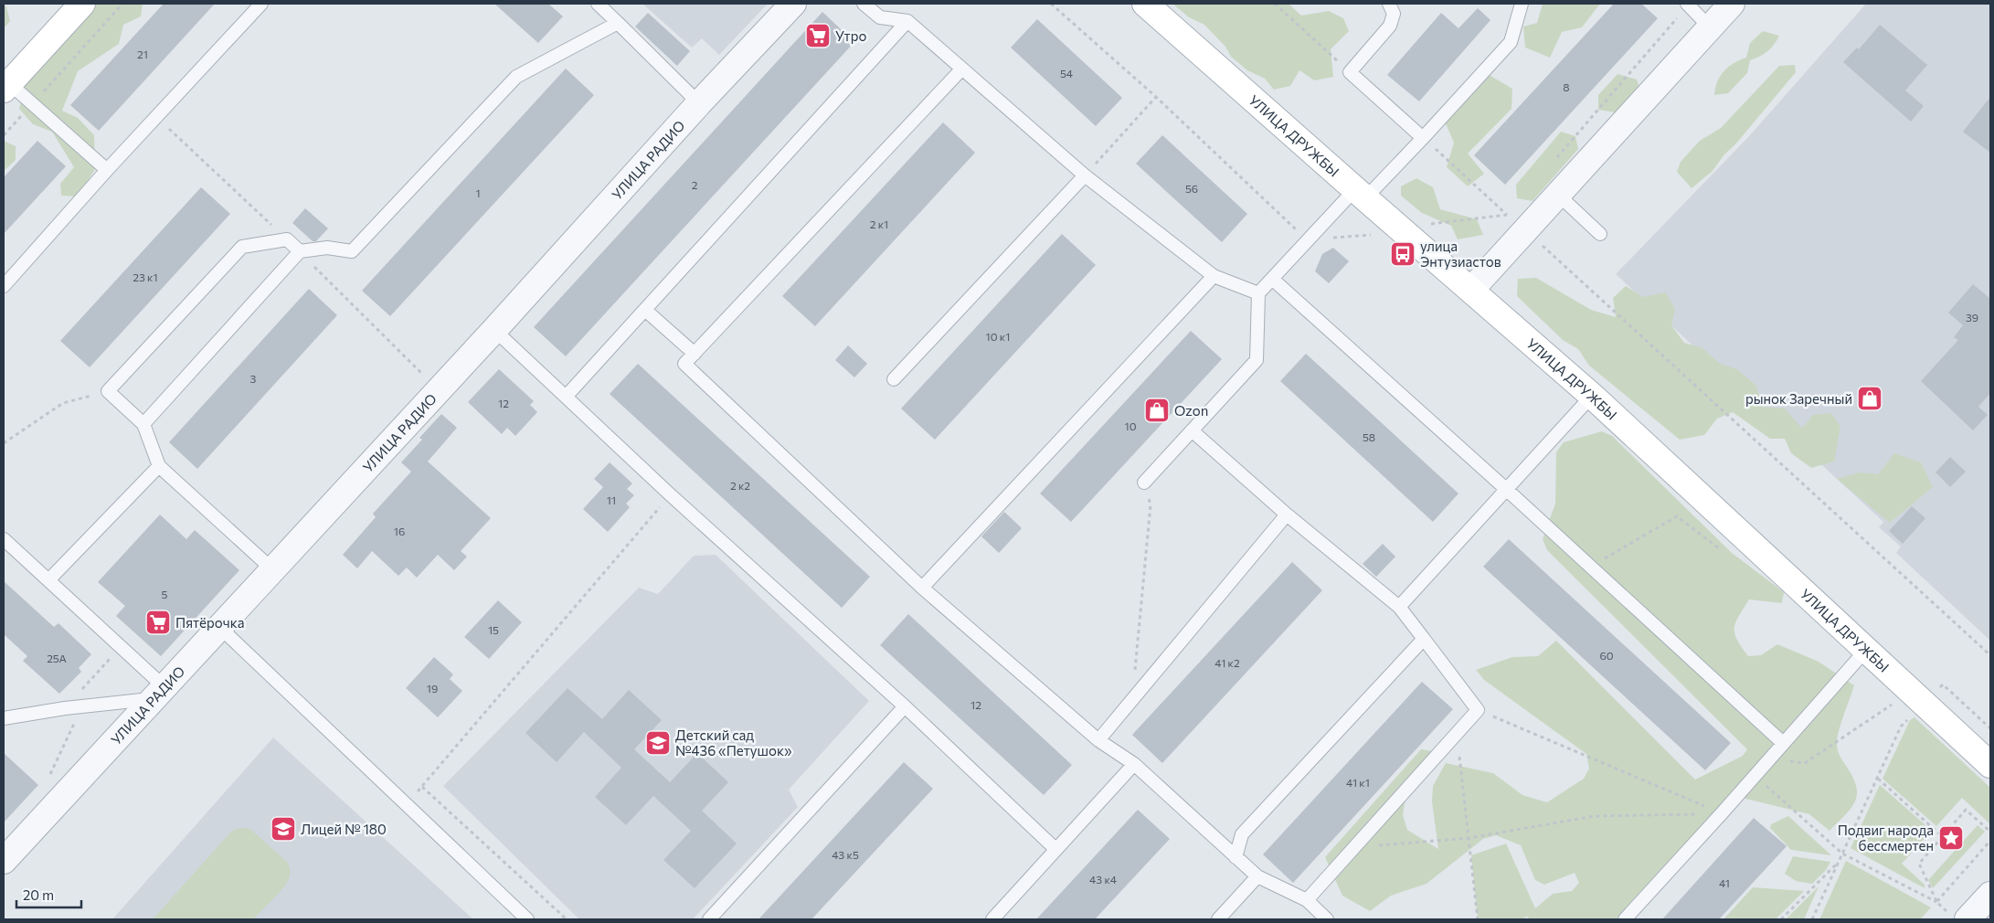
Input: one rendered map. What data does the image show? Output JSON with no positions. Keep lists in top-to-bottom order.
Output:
{
  "streets": {
    "street": ["УЛИЦА ДРУЖБЫ", "УЛИЦА РАДИО"]
  },
  "places": {
    "supermarket": ["Утро", "Пятёрочка"],
    "bus stop": ["улица Энтузиастов"],
    "shop": ["рынок Заречный", "Ozon"],
    "school or university": ["Детский сад №436 «Петушок»", "Лицей № 180"],
    "place": ["Подвиг народа бессмертен"]
  },
  "house_numbers": [
    "21",
    "54",
    "8",
    "2",
    "56",
    "1",
    "2 к1",
    "23 к1",
    "39",
    "10 к1",
    "3",
    "12",
    "10",
    "58",
    "2 к2",
    "11",
    "16",
    "5",
    "15",
    "60",
    "25А",
    "41 к2",
    "19",
    "12",
    "41 к1",
    "43 к5",
    "43 к4",
    "41"
  ],
  "scale_bar": "20 m"
}
